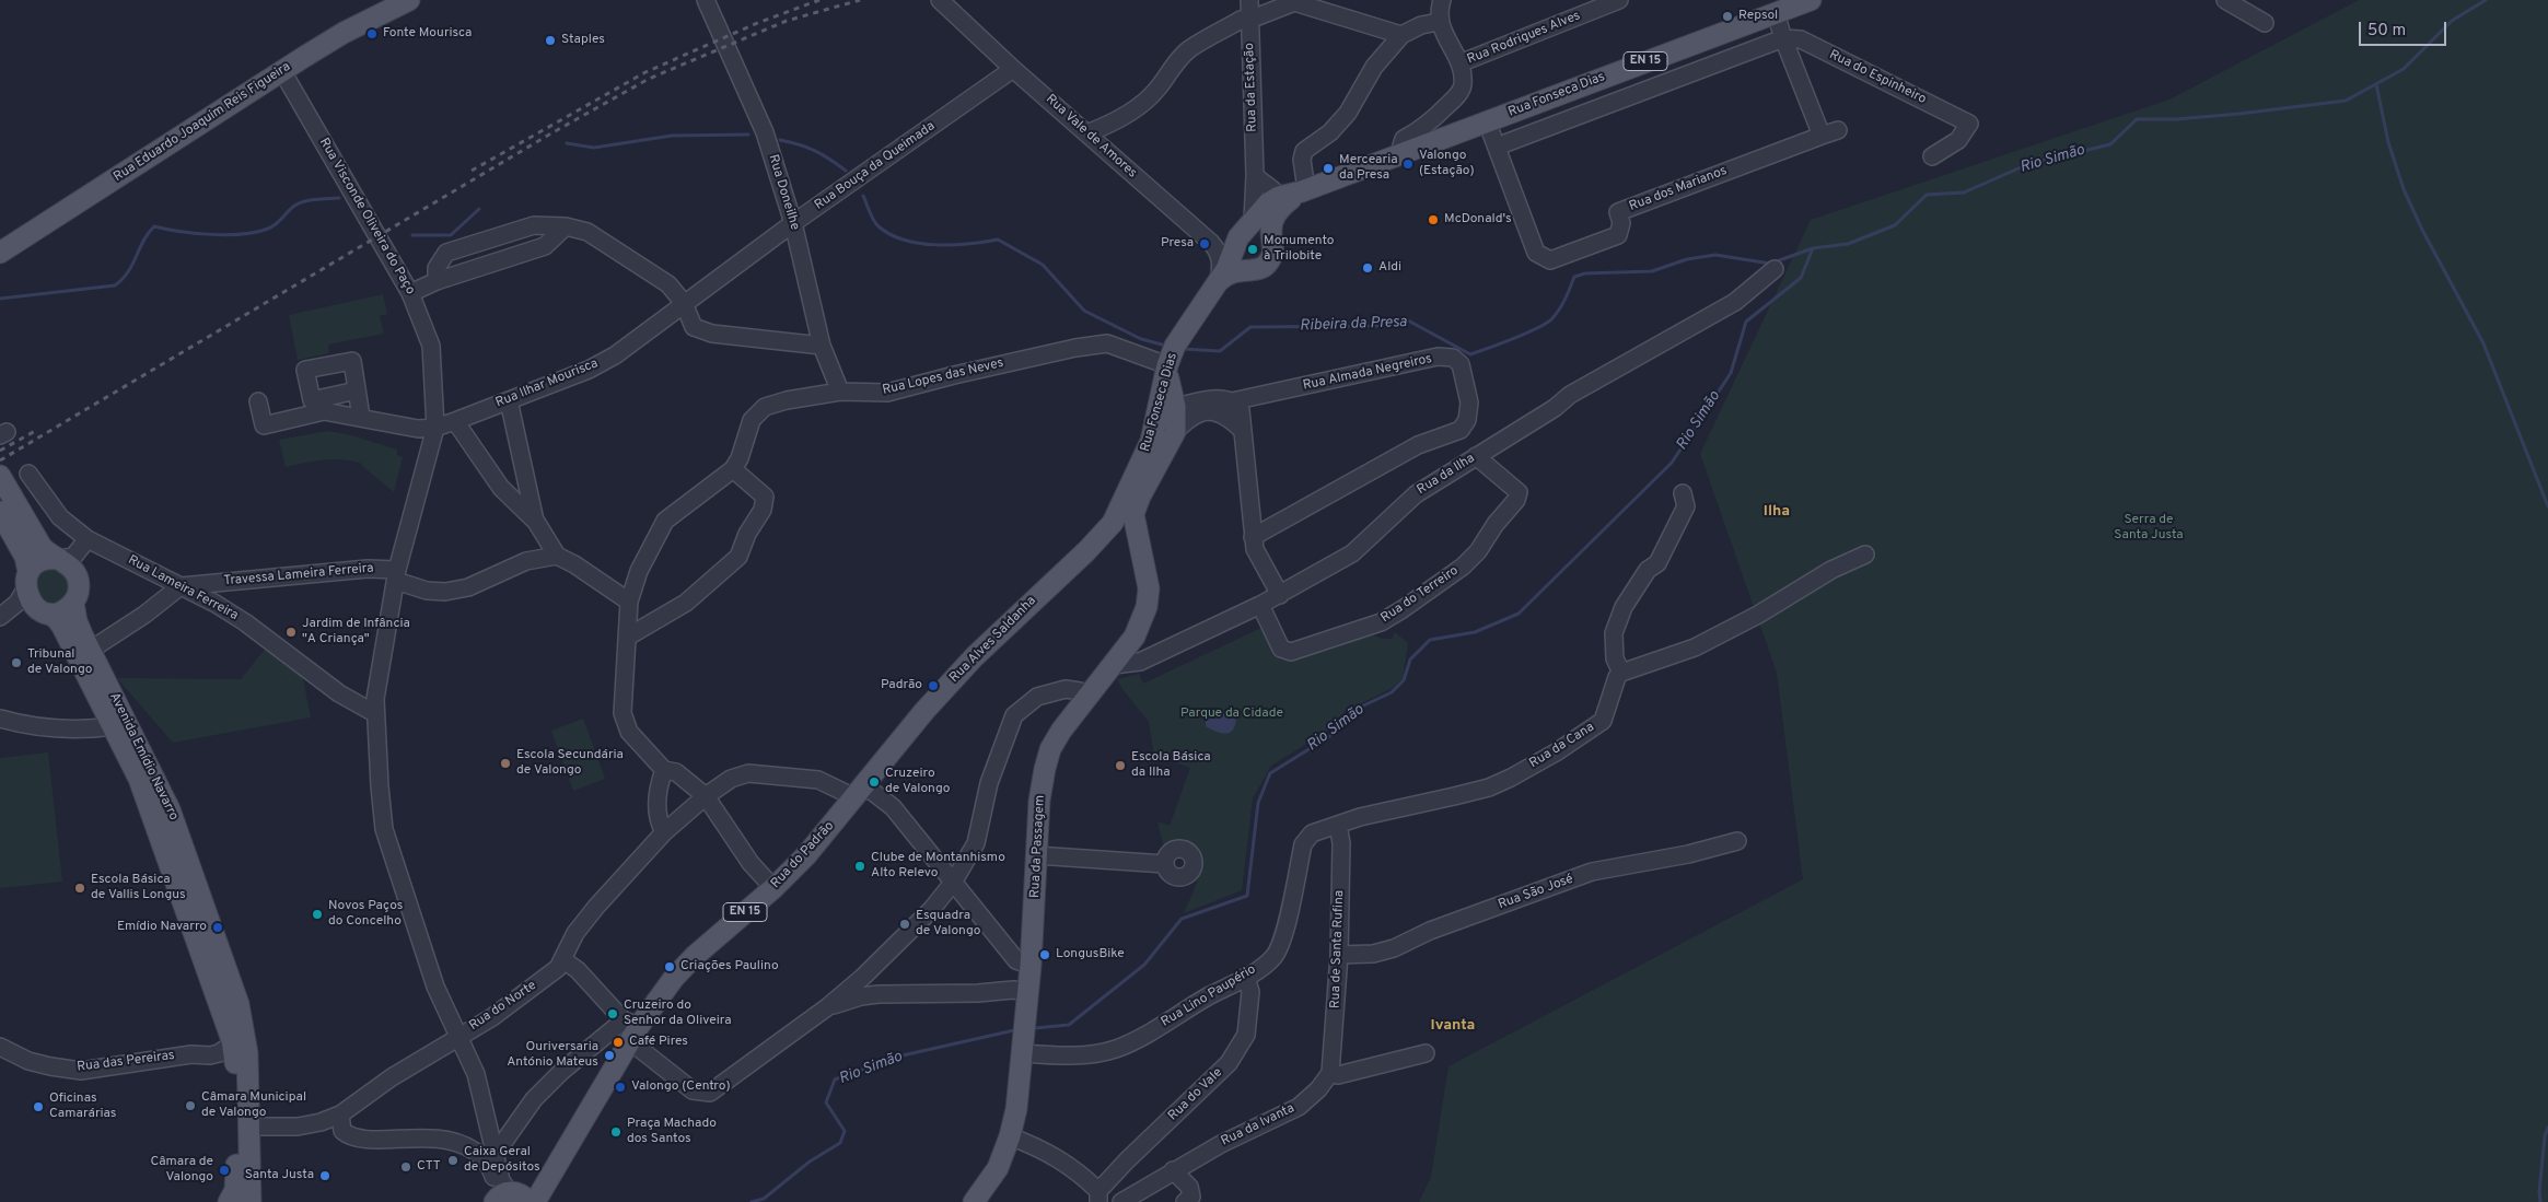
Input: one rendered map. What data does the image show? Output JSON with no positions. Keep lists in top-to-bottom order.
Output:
{
  "streets": {
    "main road": [
      "EN 15",
      "Rua Fonseca Dias",
      "Rua Eduardo Joaquim Reis Figueira",
      "Rua Alves Saldanha",
      "Avenida Emídio Navarro",
      "Rua da Passagem",
      "Rua do Padrão"
    ],
    "street": [
      "Rua Rodrigues Alves",
      "Rua do Espinheiro",
      "Rua da Estação",
      "Rua Vale de Amores",
      "Rua Bouça da Queimada",
      "Rua dos Marianos",
      "Rua Doneilhe",
      "Rua Visconde Oliveira do Paço",
      "Rua Almada Negreiros",
      "Rua Lopes das Neves",
      "Rua Ilhar Mourisca",
      "Rua da Ilha",
      "Travessa Lameira Ferreira",
      "Rua Lameira Ferreira",
      "Rua do Terreiro",
      "Rua da Cana",
      "Rua São José",
      "Rua de Santa Rufina",
      "Rua Lino Paupério",
      "Rua do Norte",
      "Rua das Pereiras",
      "Rua do Vale",
      "Rua da Ivanta"
    ]
  },
  "crossings": [
    ["Rua da Estação", "Rua Fonseca Dias"],
    ["Rua da Estação", "Rua Vale de Amores"],
    ["Rua Fonseca Dias", "Rua Vale de Amores"],
    ["Rua Fonseca Dias", "Rua dos Marianos"],
    ["Rua Fonseca Dias", "Rua Lopes das Neves"],
    ["Rua Fonseca Dias", "Rua Alves Saldanha"],
    ["Rua Fonseca Dias", "Rua da Passagem"],
    ["Rua Eduardo Joaquim Reis Figueira", "Rua Visconde Oliveira do Paço"],
    ["Rua Vale de Amores", "Rua Bouça da Queimada"],
    ["Rua Bouça da Queimada", "Rua Doneilhe"],
    ["Rua Bouça da Queimada", "Rua Ilhar Mourisca"],
    ["Rua Doneilhe", "Rua Lopes das Neves"],
    ["Rua Visconde Oliveira do Paço", "Rua Ilhar Mourisca"],
    ["Rua Visconde Oliveira do Paço", "Travessa Lameira Ferreira"],
    ["Rua Visconde Oliveira do Paço", "Rua Lameira Ferreira"],
    ["Rua Visconde Oliveira do Paço", "Rua do Norte"],
    ["Rua da Ilha", "Rua do Terreiro"],
    ["Rua da Ilha", "Rua da Passagem"],
    ["Travessa Lameira Ferreira", "Rua Lameira Ferreira"],
    ["Rua Lameira Ferreira", "Avenida Emídio Navarro"],
    ["Rua Alves Saldanha", "Rua da Passagem"],
    ["Rua Alves Saldanha", "Rua do Padrão"],
    ["Rua Alves Saldanha", "Rua do Norte"],
    ["Rua da Cana", "Rua de Santa Rufina"],
    ["Rua da Cana", "Rua Lino Paupério"],
    ["Avenida Emídio Navarro", "Rua do Norte"],
    ["Avenida Emídio Navarro", "Rua das Pereiras"],
    ["Rua da Passagem", "Rua Lino Paupério"],
    ["Rua da Passagem", "Rua do Norte"],
    ["Rua do Padrão", "Rua do Norte"],
    ["Rua São José", "Rua de Santa Rufina"],
    ["Rua de Santa Rufina", "Rua Lino Paupério"],
    ["Rua de Santa Rufina", "Rua da Ivanta"],
    ["Rua Lino Paupério", "Rua do Vale"]
  ],
  "districts": ["Ilha", "Ivanta"],
  "water": ["Rio Simão", "Ribeira da Presa"],
  "parks": ["Serra de Santa Justa", "Parque da Cidade"],
  "places": [
    "Repsol",
    "Fonte Mourisca",
    "Staples",
    "Valongo (Estação)",
    "Mercearia da Presa",
    "McDonald's",
    "Presa",
    "Monumento à Trilobite",
    "Aldi",
    "Jardim de Infância \"A Criança\"",
    "Tribunal de Valongo",
    "Padrão",
    "Escola Secundária de Valongo",
    "Escola Básica da Ilha",
    "Cruzeiro de Valongo",
    "Clube de Montanhismo Alto Relevo",
    "Escola Básica de Vallis Longus",
    "Novos Paços do Concelho",
    "Esquadra de Valongo",
    "Emídio Navarro",
    "LongusBike",
    "Criações Paulino",
    "Cruzeiro do Senhor da Oliveira",
    "Café Pires",
    "Ouriversaria António Mateus",
    "Valongo (Centro)",
    "Câmara Municipal de Valongo",
    "Oficinas Camarárias",
    "Praça Machado dos Santos",
    "Caixa Geral de Depósitos",
    "CTT",
    "Câmara de Valongo",
    "Santa Justa"
  ],
  "scale_bar": "50 m"
}
